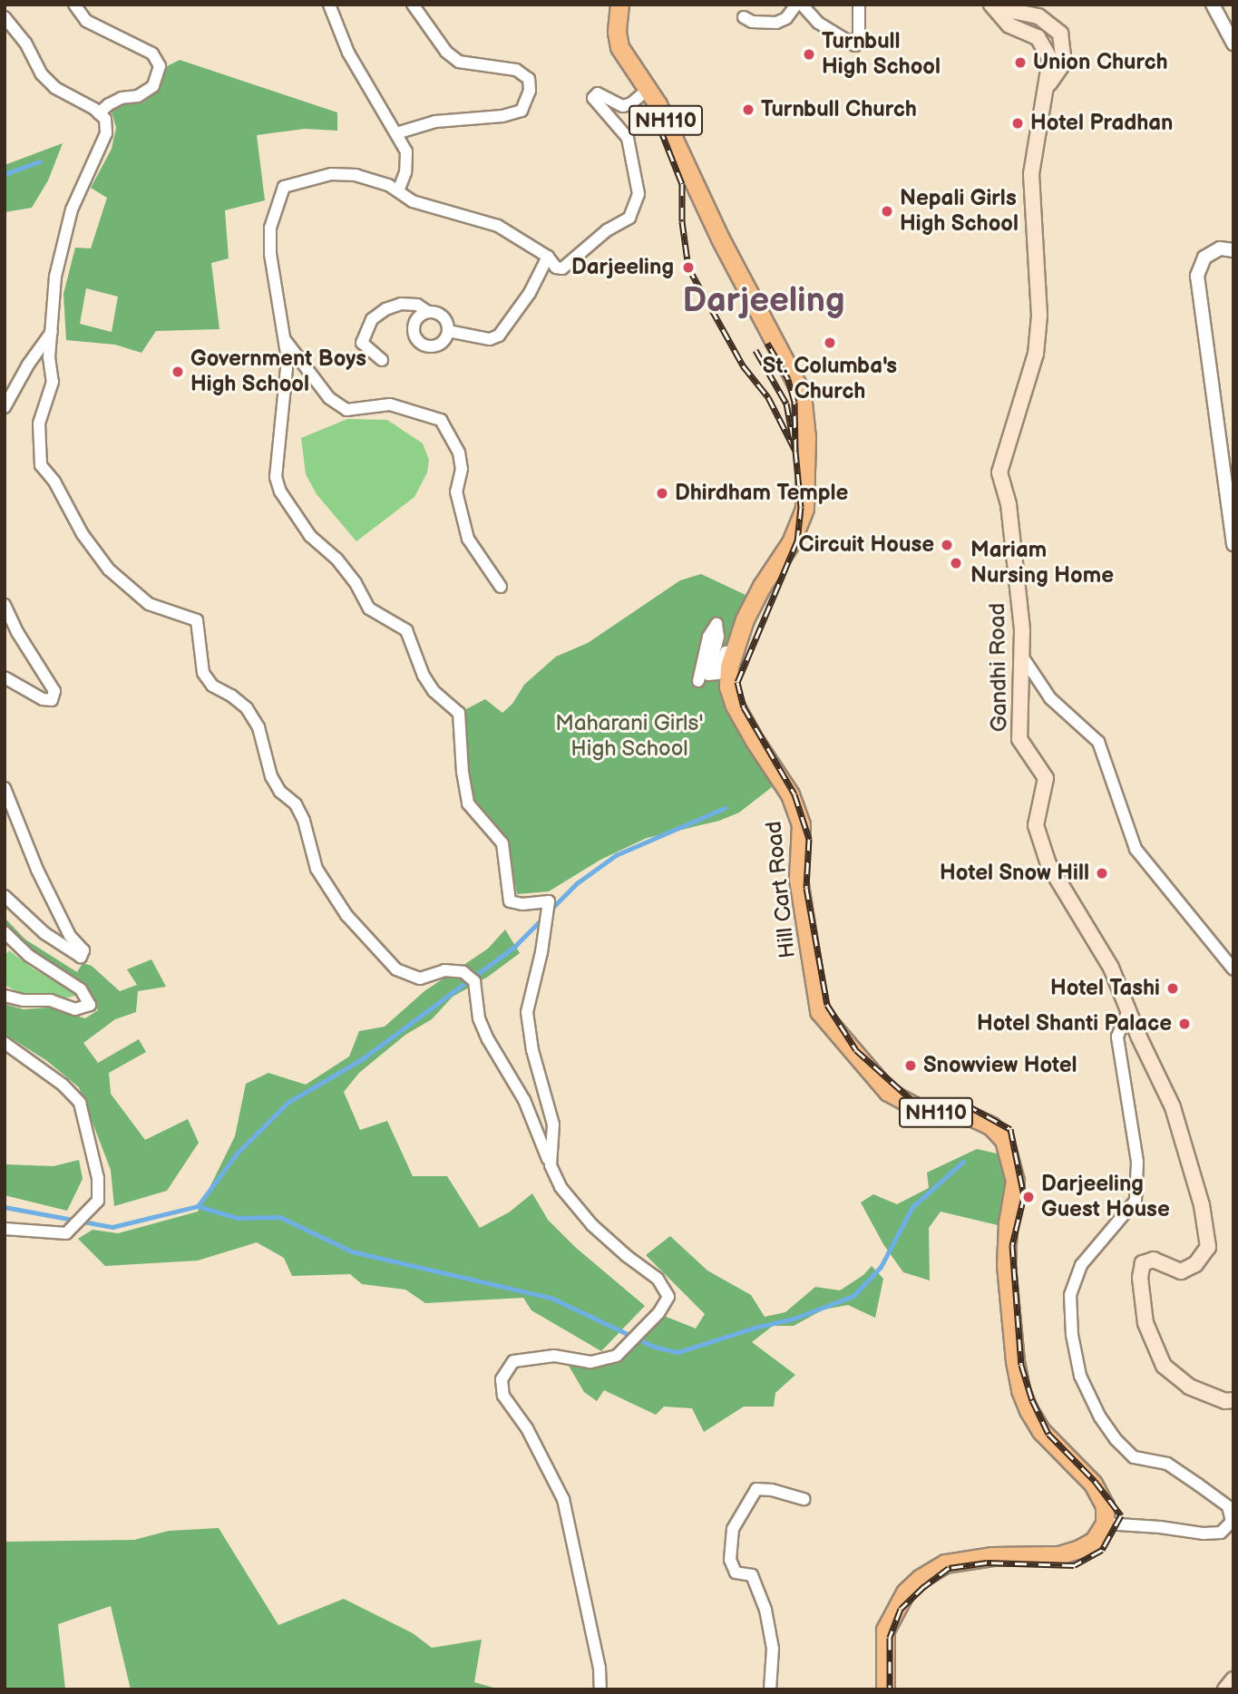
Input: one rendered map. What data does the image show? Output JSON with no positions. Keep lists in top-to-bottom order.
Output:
{
  "streets": {
    "highway": ["NH110", "Hill Cart Road"],
    "main road": ["Gandhi Road"]
  },
  "crossings": [
    ["NH110", "Hill Cart Road"]
  ],
  "districts": ["Darjeeling"],
  "parks": ["Maharani Girls' High School"],
  "places": [
    "Turnbull High School",
    "Union Church",
    "Turnbull Church",
    "Hotel Pradhan",
    "Nepali Girls High School",
    "Darjeeling",
    "St. Columba's Church",
    "Government Boys High School",
    "Dhirdham Temple",
    "Circuit House",
    "Mariam Nursing Home",
    "Hotel Snow Hill",
    "Hotel Tashi",
    "Hotel Shanti Palace",
    "Snowview Hotel",
    "Darjeeling Guest House"
  ]
}
